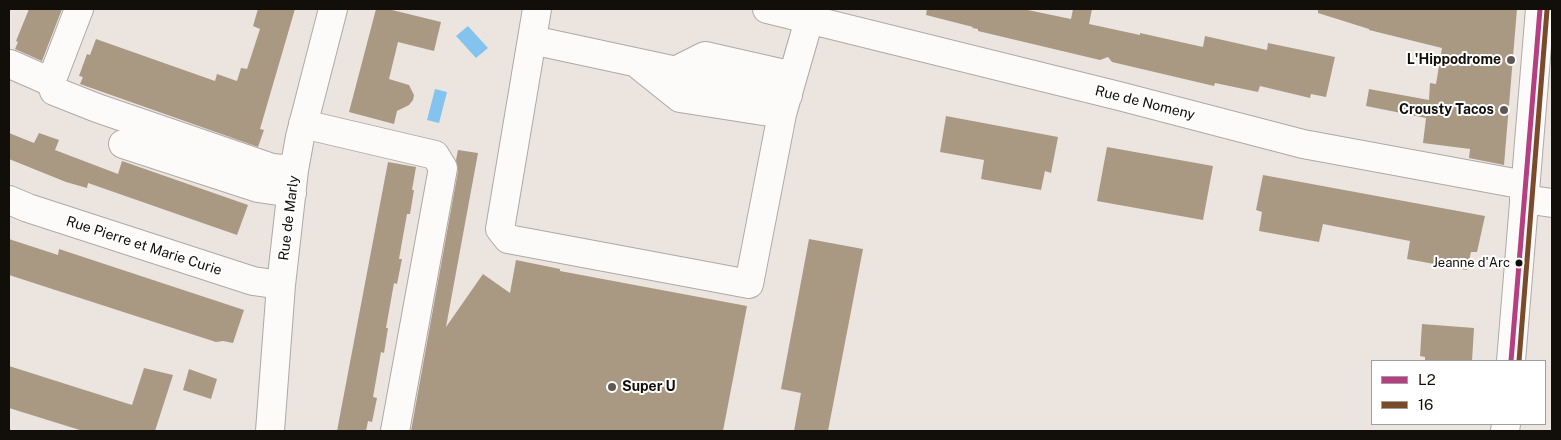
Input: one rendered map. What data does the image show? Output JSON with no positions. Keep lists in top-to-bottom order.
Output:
{
  "streets": {
    "street": ["Rue de Nomeny", "Rue de Marly", "Rue Pierre et Marie Curie"]
  },
  "crossings": [
    ["Rue de Marly", "Rue Pierre et Marie Curie"]
  ],
  "places": [
    "L'Hippodrome",
    "Crousty Tacos",
    "Jeanne d'Arc",
    "Super U"
  ],
  "lines": ["transit line L2", "transit line 16"],
  "legend": ["L2", "16"]
}
